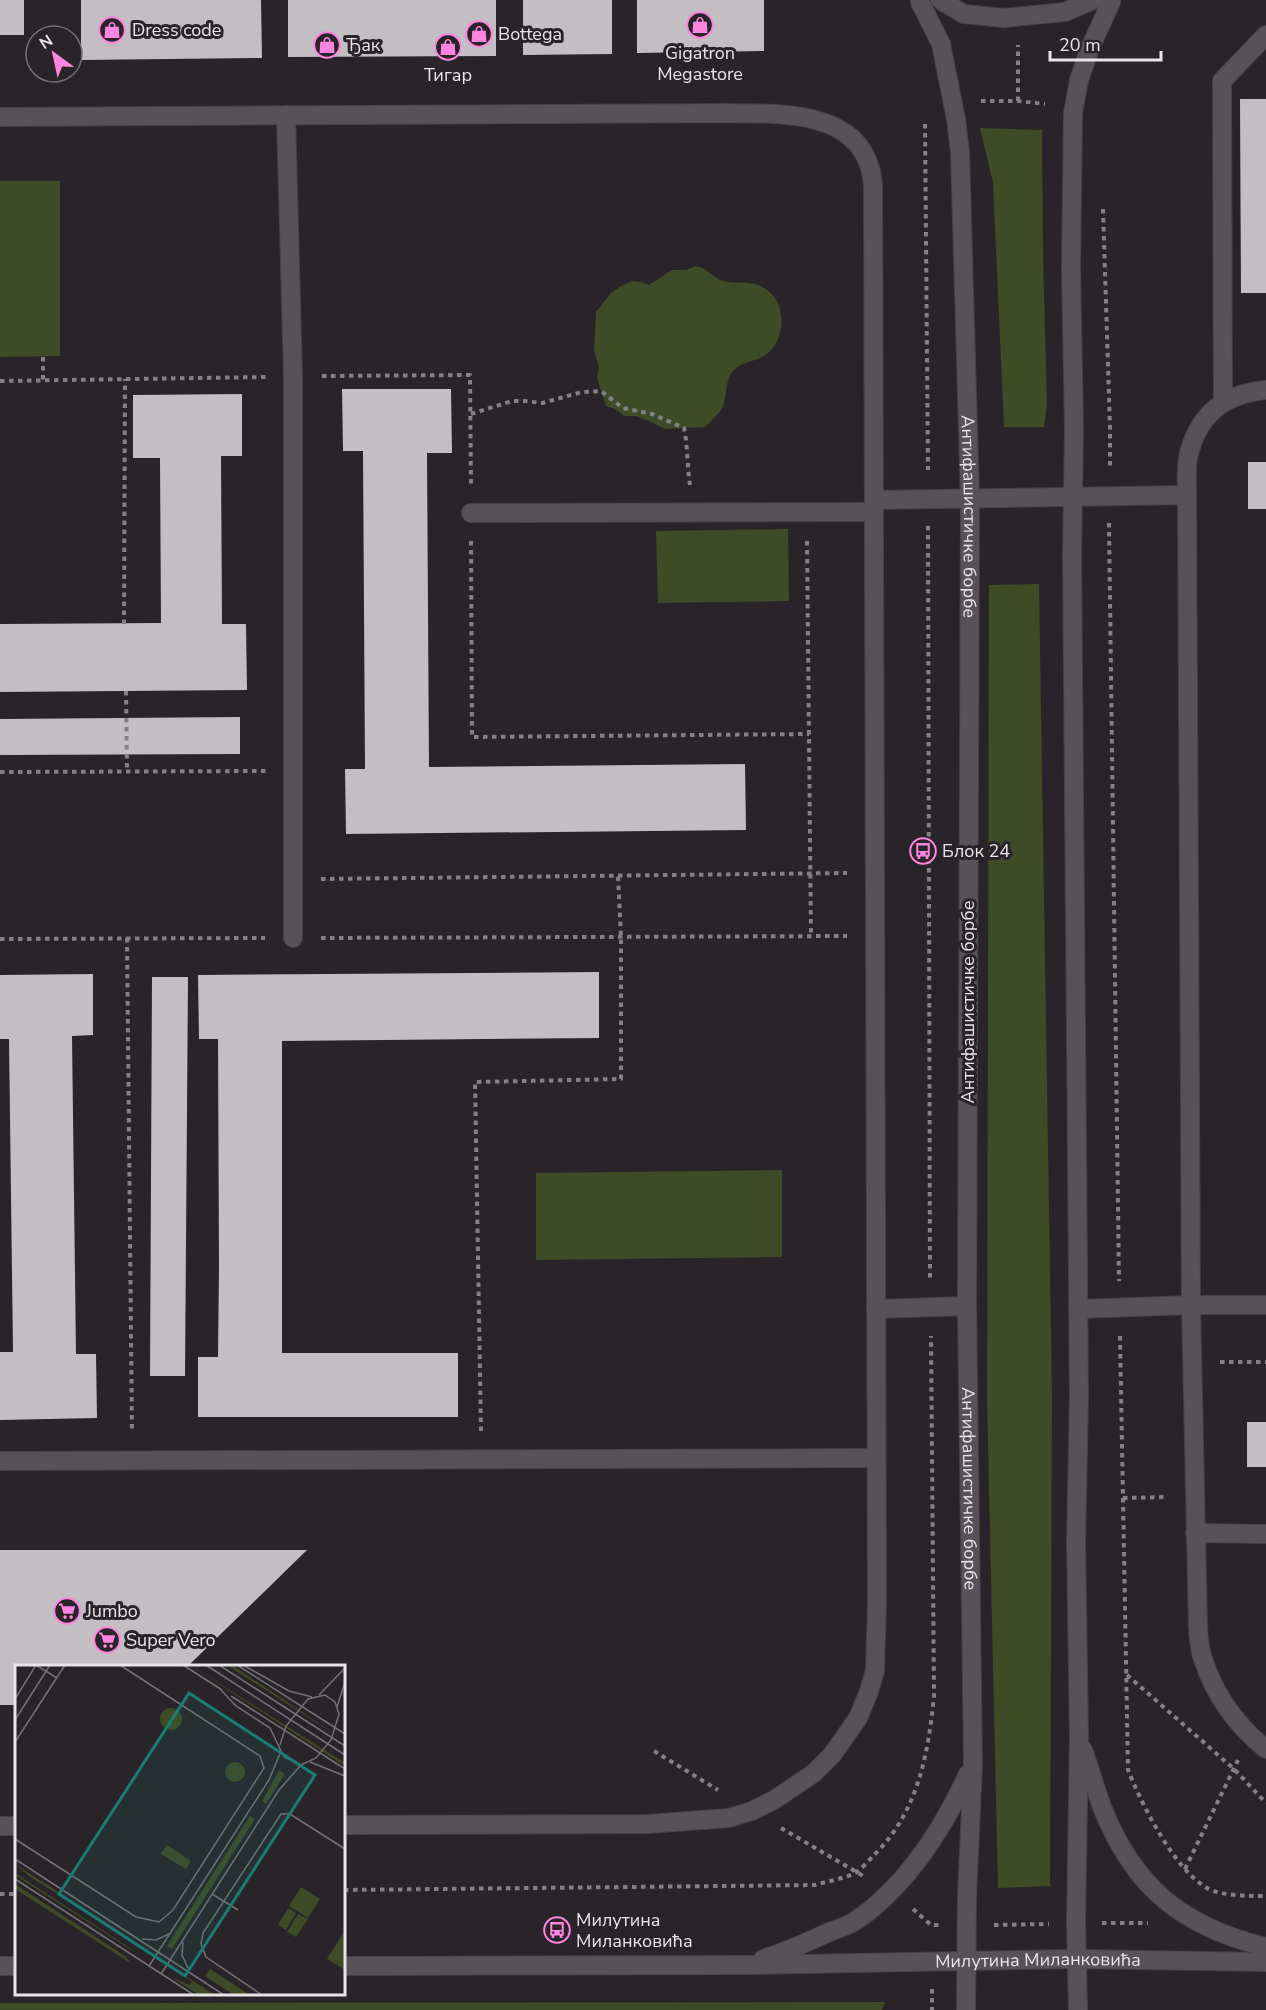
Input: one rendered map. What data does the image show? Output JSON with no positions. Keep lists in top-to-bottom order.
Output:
{
  "streets": {
    "street": ["Антифашистичке борбе", "Милутина Миланковића"]
  },
  "crossings": [
    ["Антифашистичке борбе", "Милутина Миланковића"]
  ],
  "places": {
    "shop": [
      "Gigatron Megastore",
      "Dress code",
      "Bottega",
      "Ђак",
      "Тигар"
    ],
    "bus stop": ["Блок 24", "Милутина Миланковића"],
    "supermarket": ["Jumbo", "Super Vero"]
  },
  "scale_bar": "20 m",
  "north": "top left"
}
